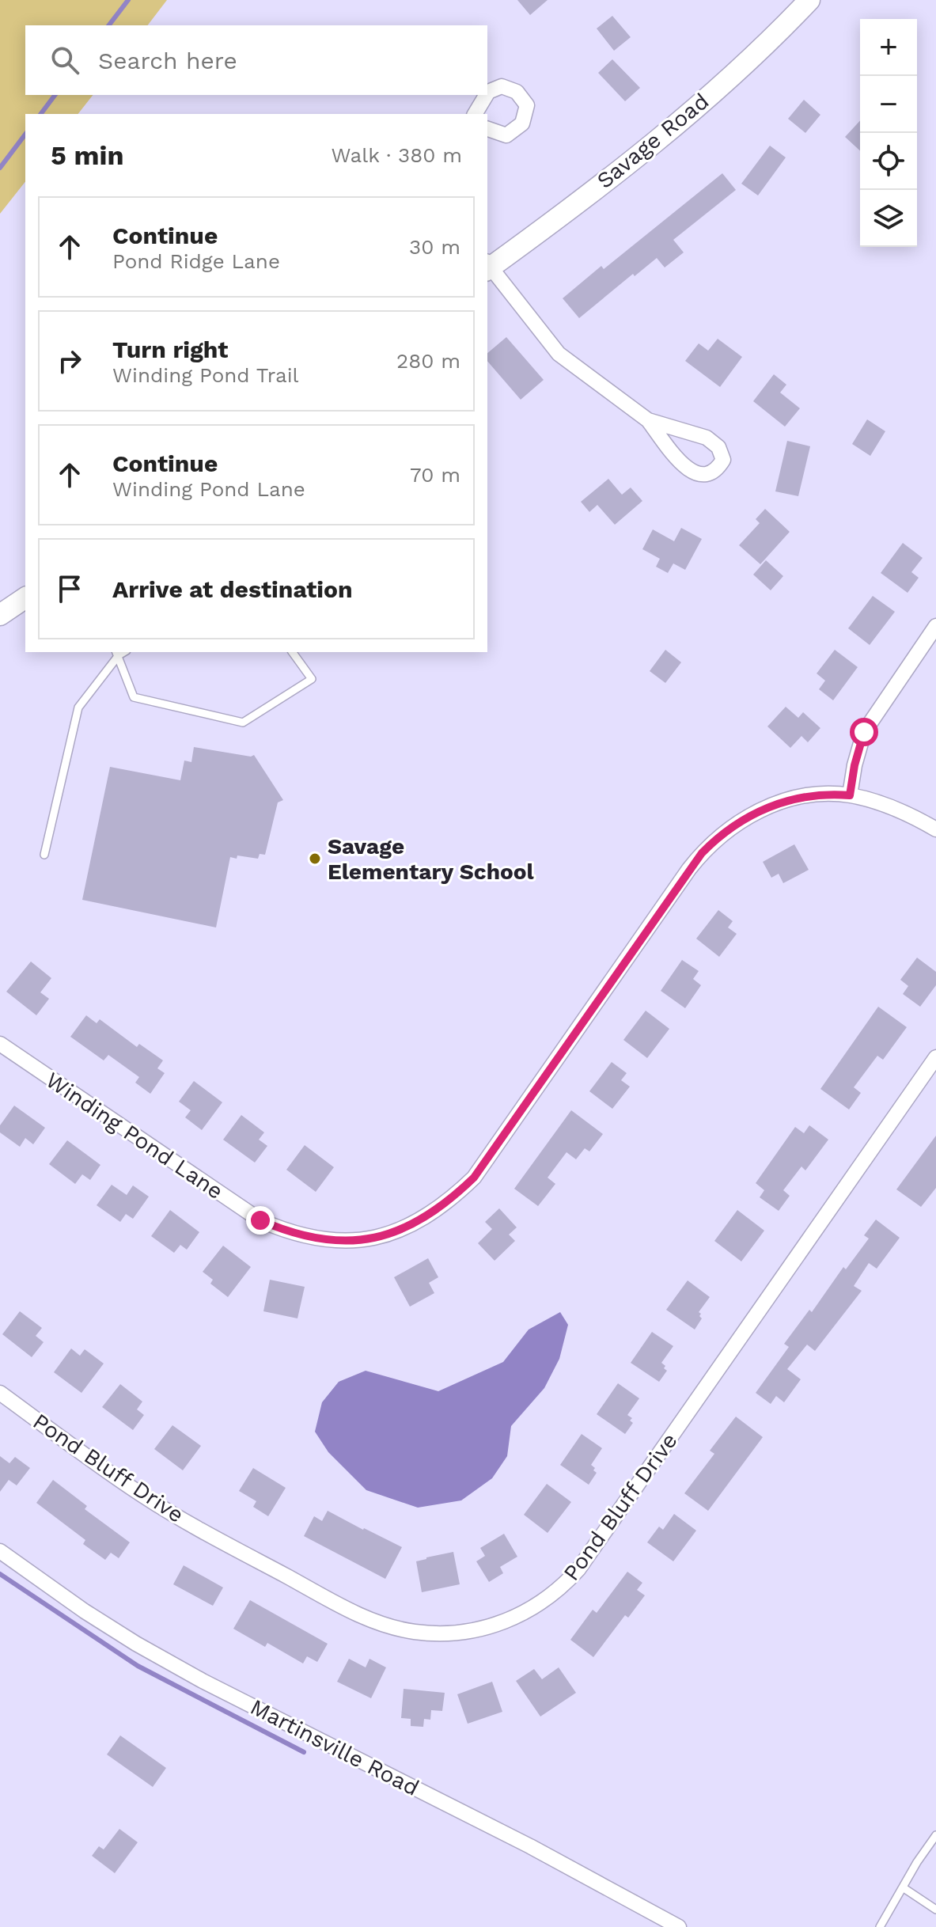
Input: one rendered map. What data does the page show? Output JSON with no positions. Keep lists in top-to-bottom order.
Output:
{
  "streets": {
    "street": [
      "Savage Road",
      "Winding Pond Lane",
      "Pond Bluff Drive",
      "Martinsville Road"
    ]
  },
  "places": ["Savage Elementary School"],
  "page": {
    "map_buttons": ["+", "−"],
    "search": "Search here",
    "heading": ["5 min", "Walk · 380 m"],
    "list": [
      ["Continue", "Pond Ridge Lane", "30 m"],
      ["Turn right", "Winding Pond Trail", "280 m"],
      ["Continue", "Winding Pond Lane", "70 m"],
      "Arrive at destination"
    ]
  }
}
